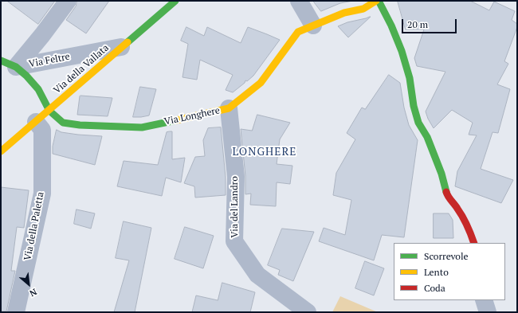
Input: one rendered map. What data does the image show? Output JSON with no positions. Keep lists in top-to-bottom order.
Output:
{
  "streets": {
    "street": [
      "Via Feltre",
      "Via della Vallata",
      "Via Longhere",
      "Via del Landro",
      "Via della Paletta"
    ]
  },
  "crossings": [
    ["Via Feltre", "Via della Vallata"],
    ["Via Feltre", "Via Longhere"],
    ["Via della Vallata", "Via Longhere"],
    ["Via della Vallata", "Via della Paletta"],
    ["Via Longhere", "Via del Landro"]
  ],
  "districts": ["LONGHERE"],
  "legend": ["Scorrevole", "Lento", "Coda"],
  "scale_bar": "20 m",
  "north": "bottom right"
}
